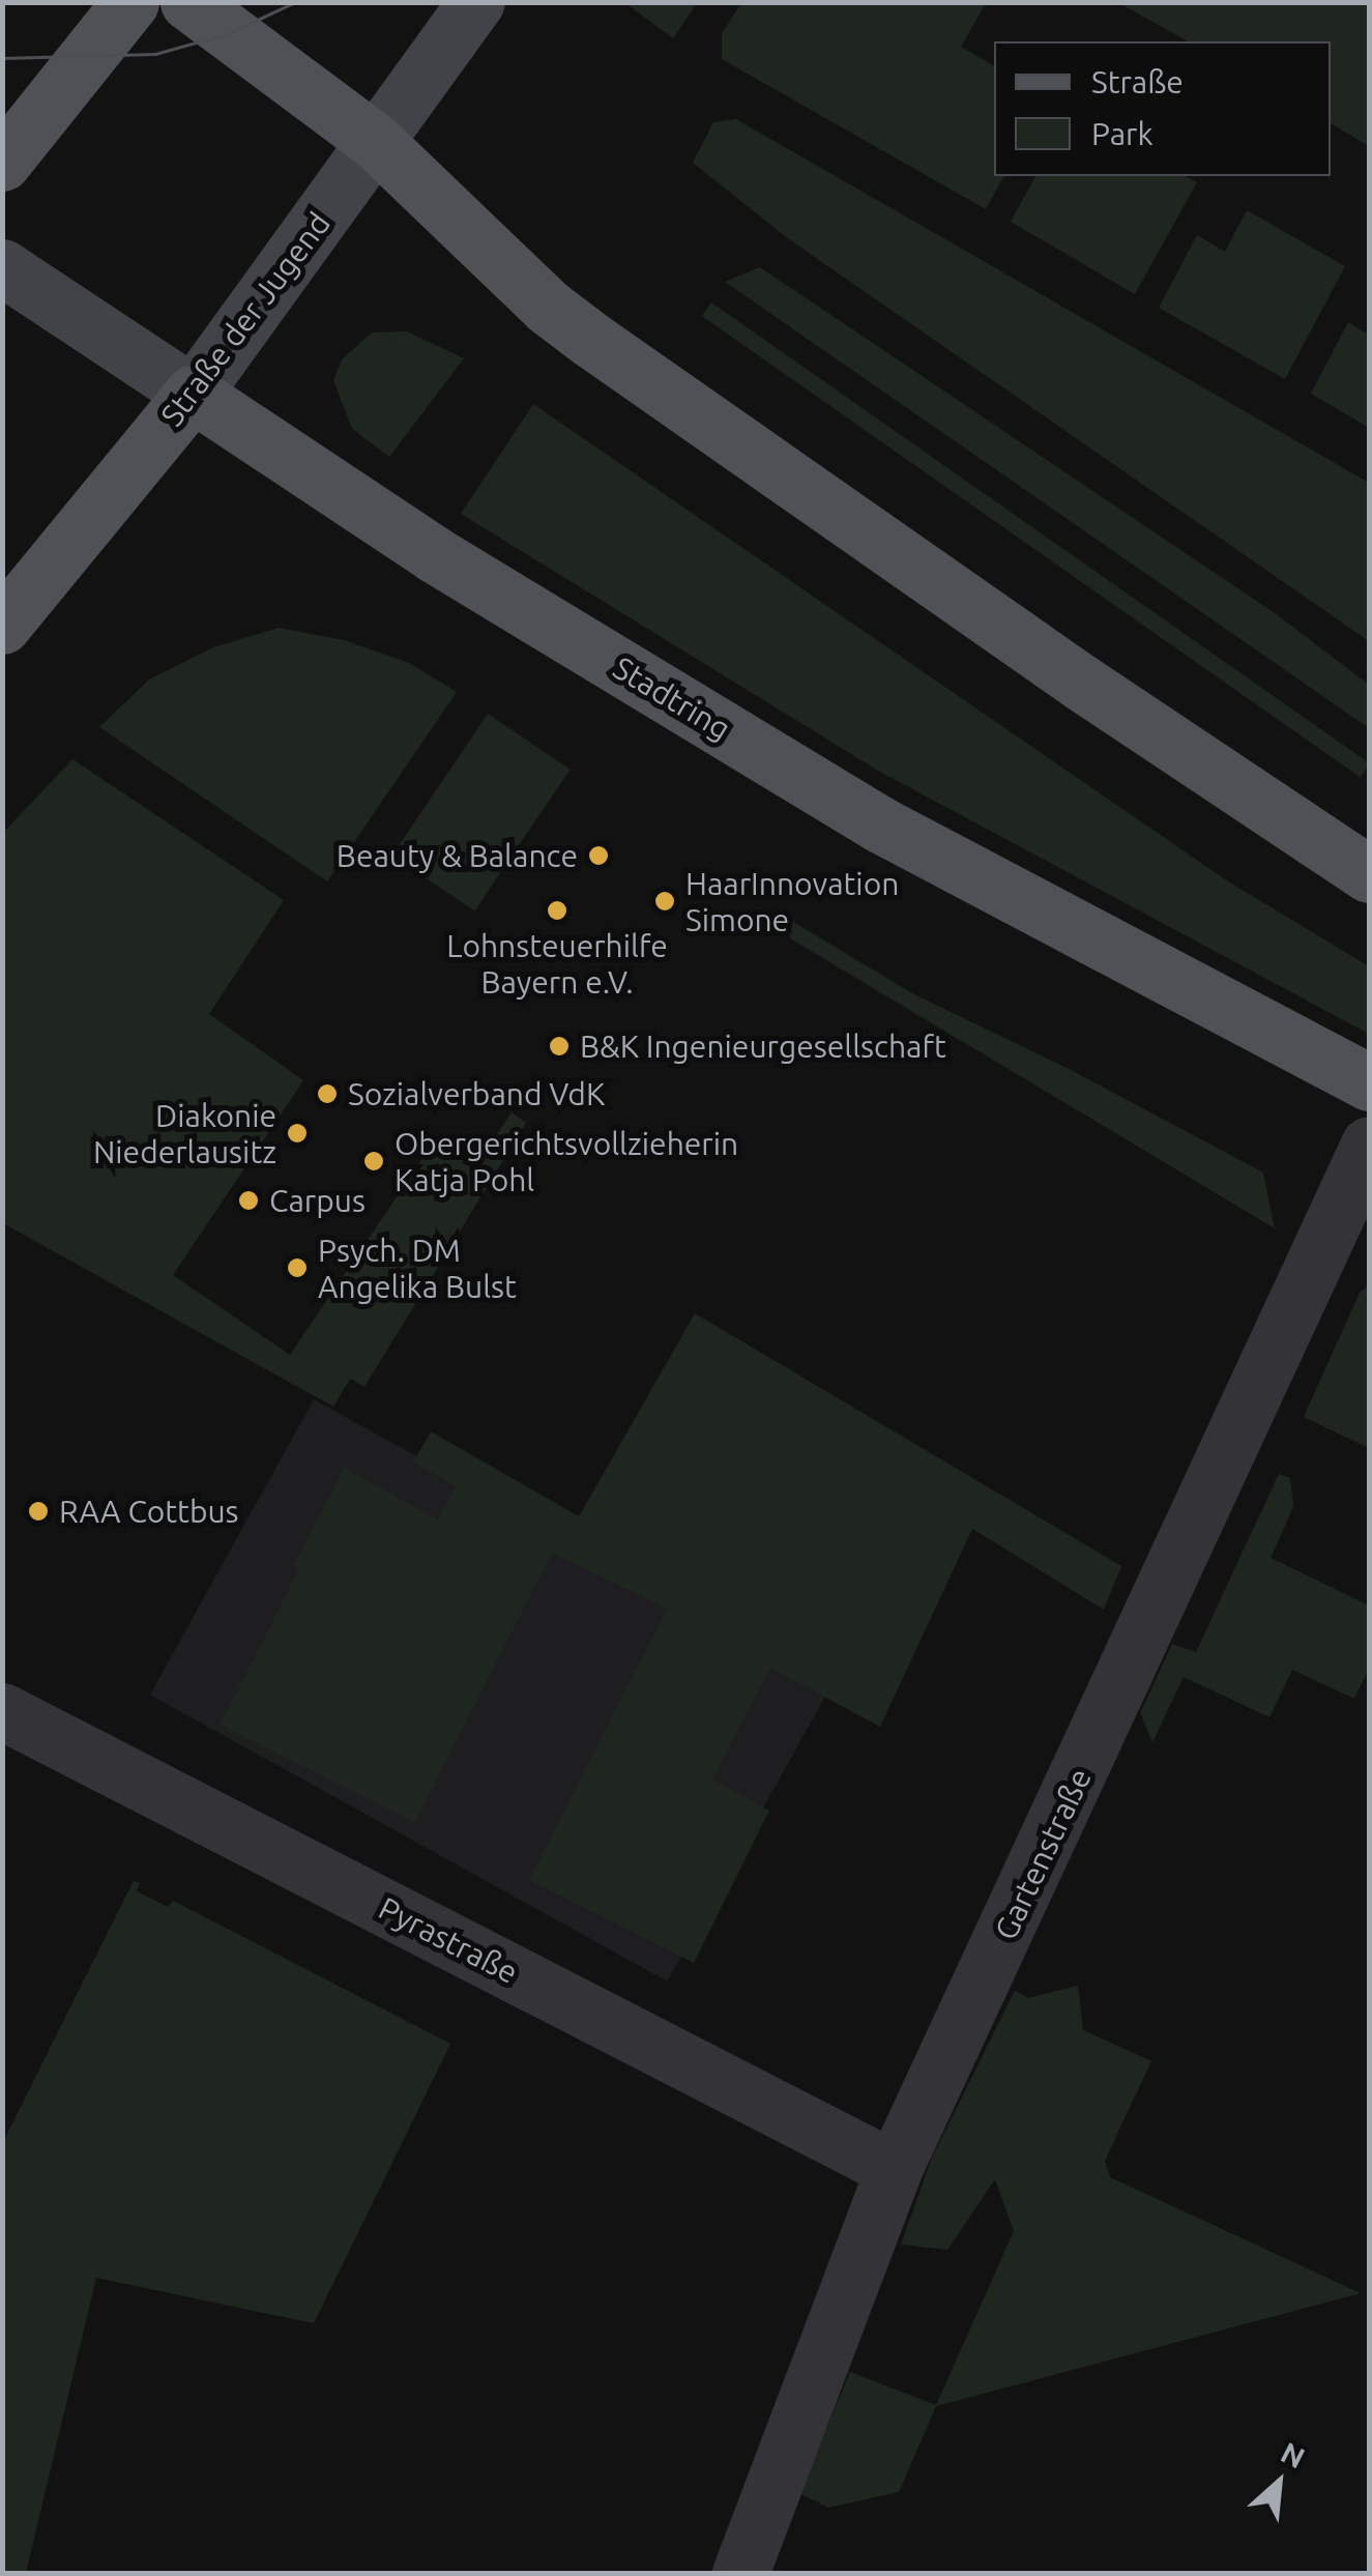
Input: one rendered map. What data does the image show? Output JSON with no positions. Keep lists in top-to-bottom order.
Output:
{
  "streets": {
    "main road": ["Straße der Jugend", "Stadtring"],
    "street": ["Gartenstraße", "Pyrastraße"]
  },
  "crossings": [
    ["Straße der Jugend", "Stadtring"],
    ["Gartenstraße", "Pyrastraße"]
  ],
  "places": [
    "Beauty & Balance",
    "HaarInnovation Simone",
    "Lohnsteuerhilfe Bayern e.V.",
    "B&K Ingenieurgesellschaft",
    "Sozialverband VdK",
    "Diakonie Niederlausitz",
    "Obergerichtsvollzieherin Katja Pohl",
    "Carpus",
    "Psych. DM Angelika Bulst",
    "RAA Cottbus"
  ],
  "legend": ["Straße", "Park"],
  "north": "top right"
}
